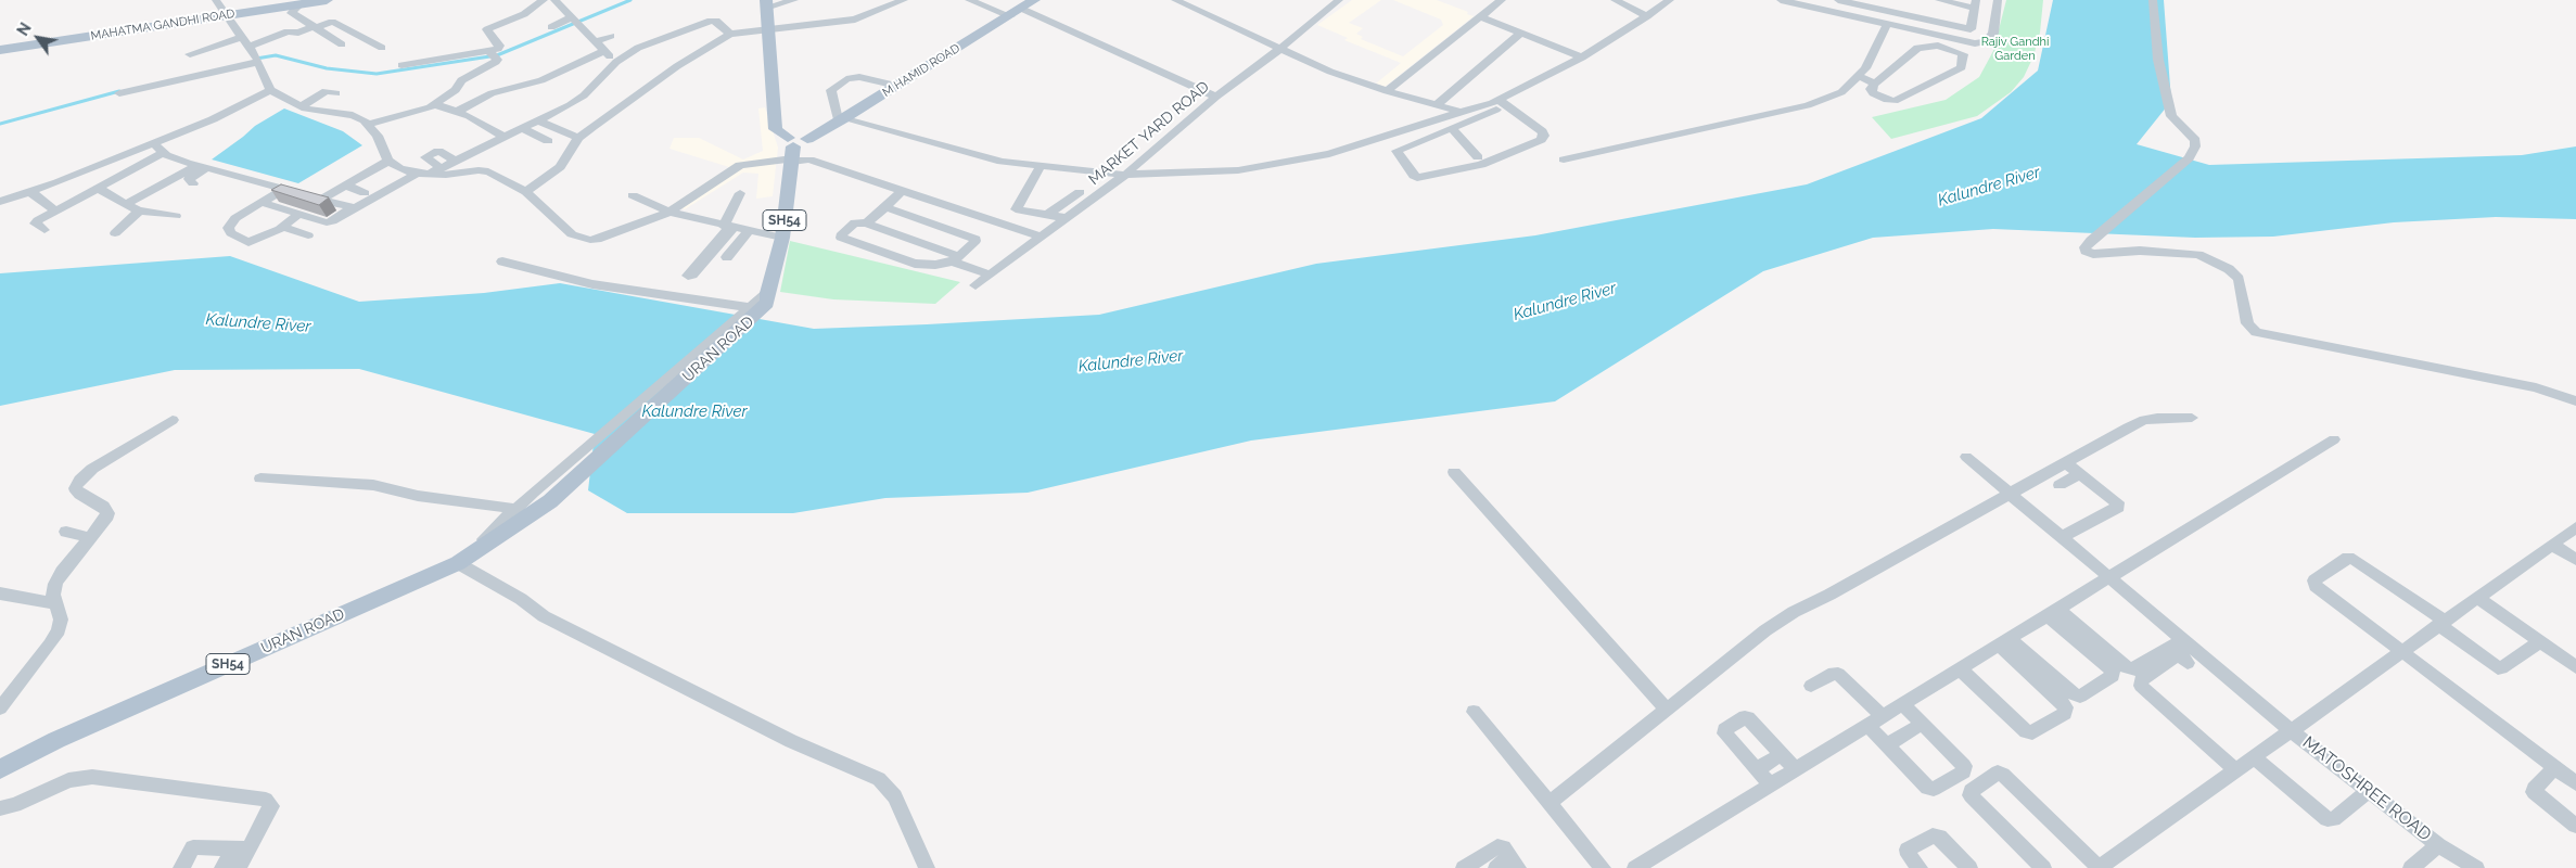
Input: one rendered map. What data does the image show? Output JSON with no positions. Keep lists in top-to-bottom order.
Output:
{
  "streets": {
    "main road": [
      "MAHATMA GANDHI ROAD",
      "M HAMID ROAD",
      "SH54",
      "URAN ROAD"
    ],
    "street": ["MARKET YARD ROAD", "MATOSHREE ROAD"]
  },
  "crossings": [
    ["M HAMID ROAD", "URAN ROAD"]
  ],
  "water": ["Kalundre River"],
  "parks": ["Rajiv Gandhi Garden"],
  "north": "top left"
}
